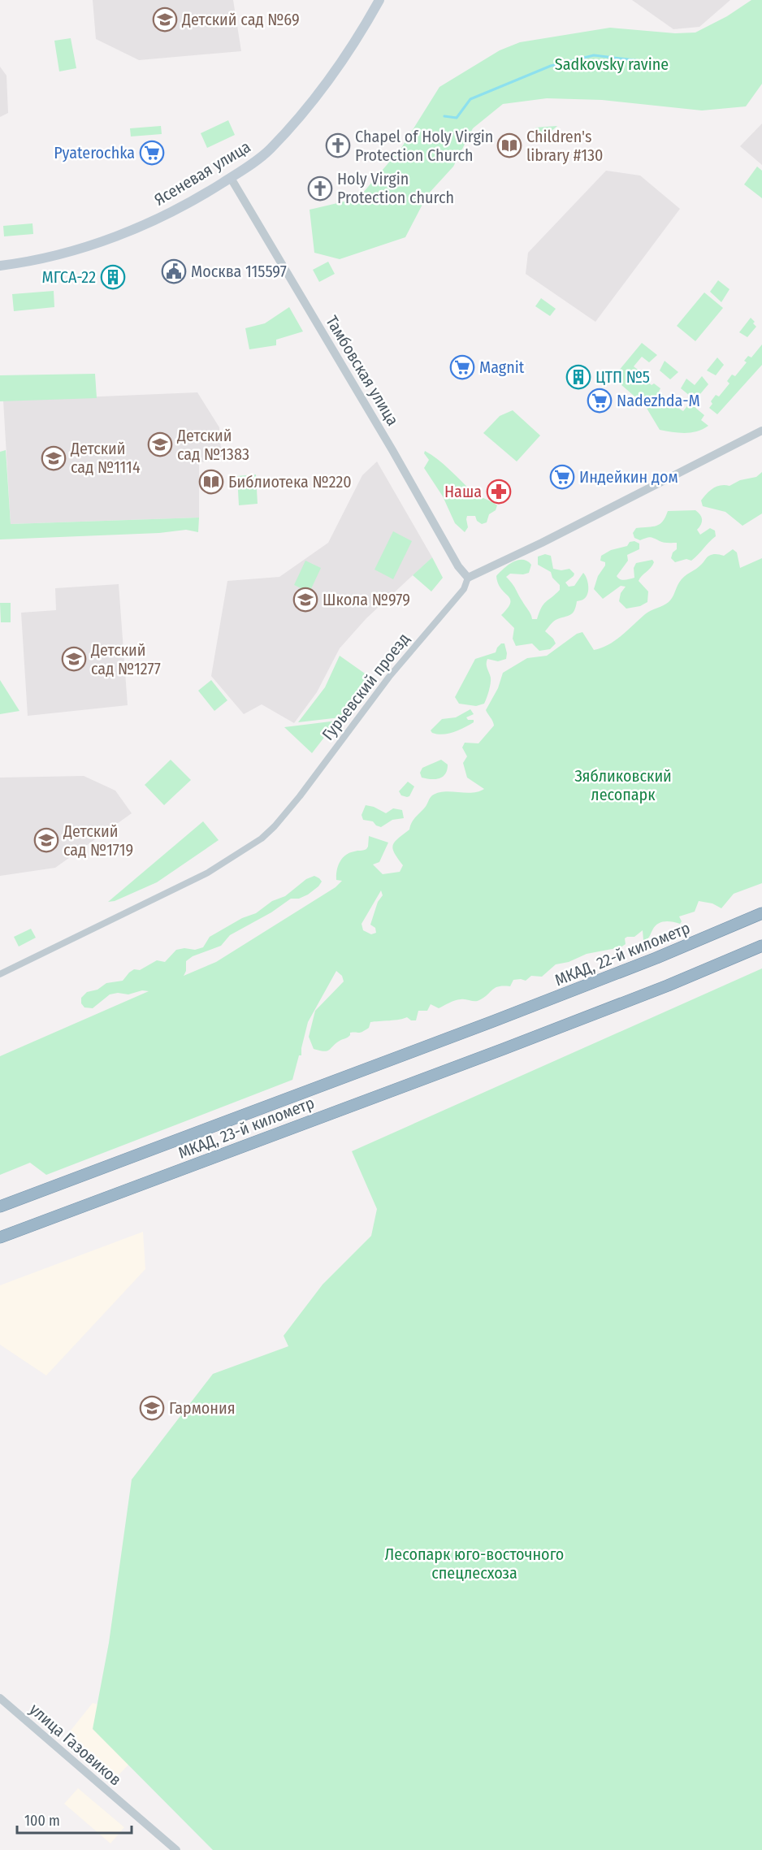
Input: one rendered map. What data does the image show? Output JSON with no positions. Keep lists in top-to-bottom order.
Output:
{
  "streets": {
    "highway": ["МКАД, 22-й километр", "МКАД, 23-й километр"],
    "main road": ["Ясеневая улица"],
    "street": ["Тамбовская улица", "Гурьевский проезд", "улица Газовиков"]
  },
  "crossings": [
    ["Ясеневая улица", "Тамбовская улица"],
    ["Тамбовская улица", "Гурьевский проезд"],
    ["МКАД, 22-й километр", "МКАД, 23-й километр"]
  ],
  "parks": ["Sadkovsky ravine", "Зябликовский лесопарк", "Лесопарк юго-восточного спецлесхоза"],
  "places": {
    "school or university": [
      "Детский сад №69",
      "Детский сад №1383",
      "Детский сад №1114",
      "Школа №979",
      "Детский сад №1277",
      "Детский сад №1719",
      "Гармония"
    ],
    "church": ["Chapel of Holy Virgin Protection Church", "Holy Virgin Protection church"],
    "library": ["Children's library #130", "Библиотека №220"],
    "supermarket": [
      "Pyaterochka",
      "Magnit",
      "Nadezhda-M",
      "Индейкин дом"
    ],
    "public building": ["Москва 115597"],
    "building": ["МГСА-22", "ЦТП №5"],
    "pharmacy": ["Наша"]
  },
  "scale_bar": "100 m"
}
